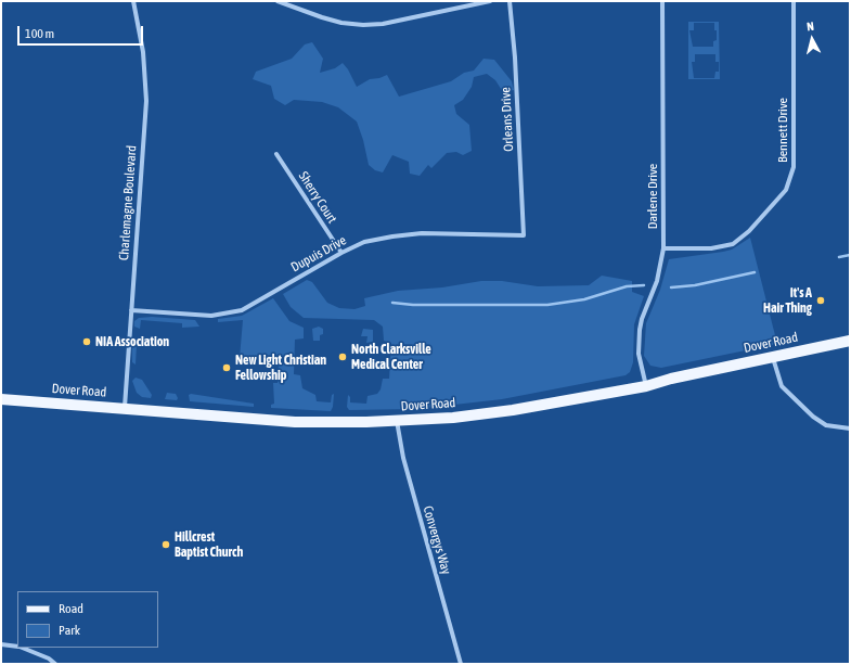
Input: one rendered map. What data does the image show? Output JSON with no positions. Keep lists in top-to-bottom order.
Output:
{
  "streets": {
    "main road": ["Dover Road"],
    "street": [
      "Orleans Drive",
      "Bennett Drive",
      "Darlene Drive",
      "Sherry Court",
      "Charlemagne Boulevard",
      "Dupuis Drive",
      "Convergys Way"
    ]
  },
  "crossings": [
    ["Orleans Drive", "Dupuis Drive"],
    ["Bennett Drive", "Darlene Drive"],
    ["Darlene Drive", "Dover Road"],
    ["Sherry Court", "Dupuis Drive"],
    ["Charlemagne Boulevard", "Dupuis Drive"],
    ["Charlemagne Boulevard", "Dover Road"],
    ["Dover Road", "Convergys Way"]
  ],
  "places": [
    "It's A Hair Thing",
    "NIA Association",
    "North Clarksville Medical Center",
    "New Light Christian Fellowship",
    "Hillcrest Baptist Church"
  ],
  "legend": ["Road", "Park"],
  "scale_bar": "100 m",
  "north": "top"
}
